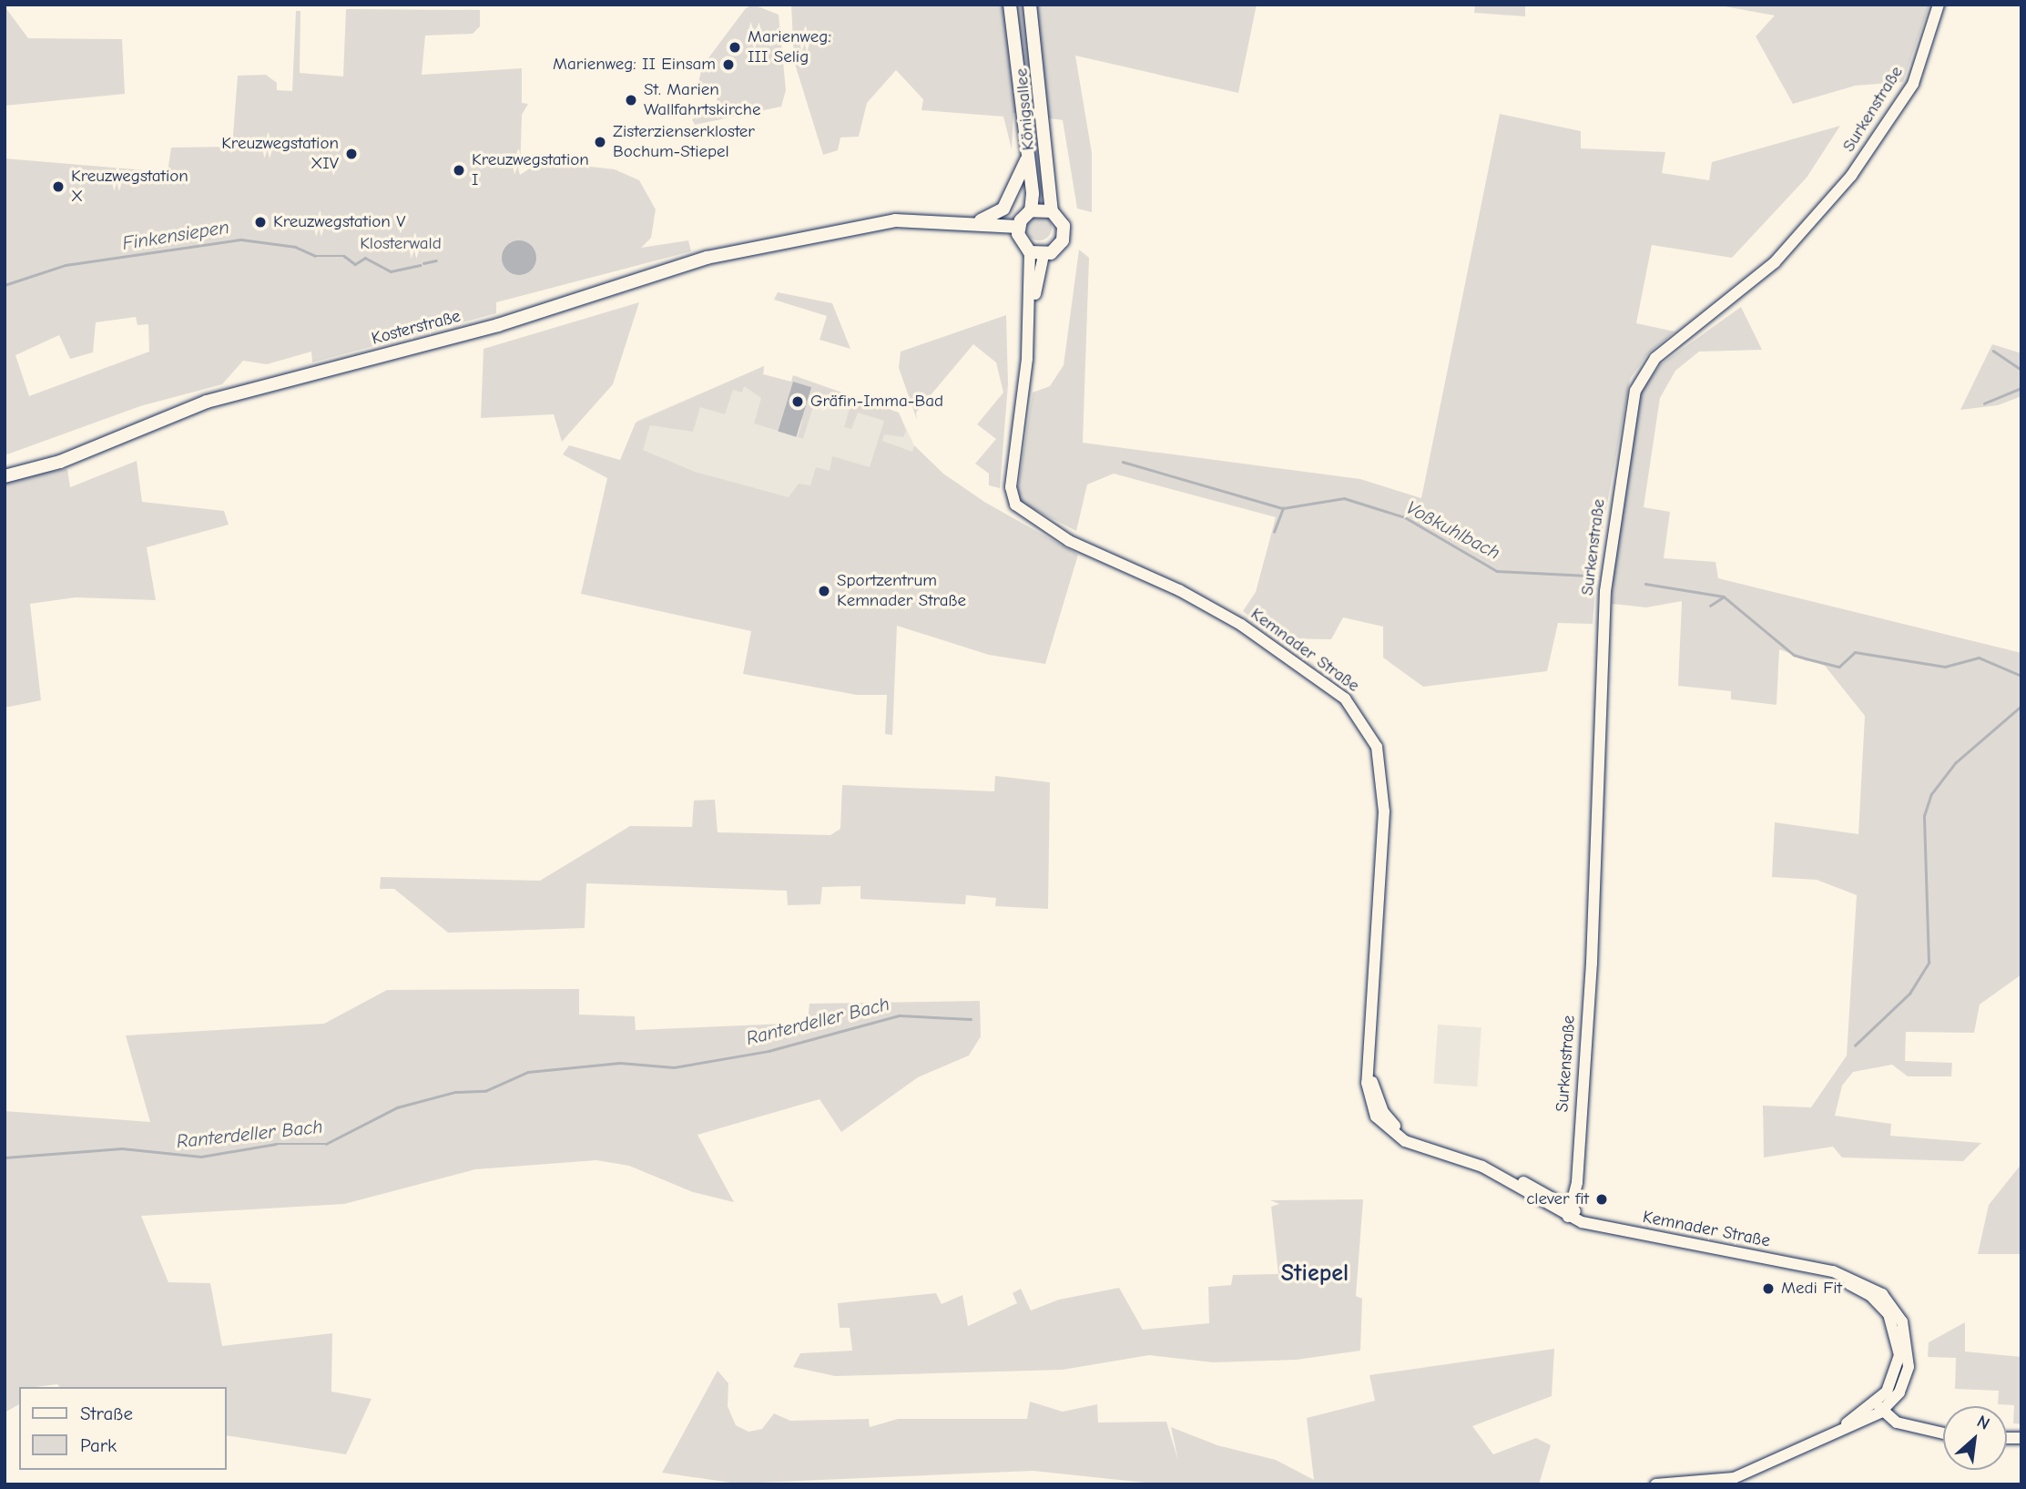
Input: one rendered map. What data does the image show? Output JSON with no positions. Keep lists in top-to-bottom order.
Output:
{
  "streets": {
    "main road": [
      "Königsallee",
      "Surkenstraße",
      "Kosterstraße",
      "Kemnader Straße"
    ]
  },
  "crossings": [
    ["Königsallee", "Kemnader Straße"],
    ["Surkenstraße", "Kemnader Straße"]
  ],
  "districts": ["Stiepel"],
  "water": ["Finkensiepen", "Voßkuhlbach", "Ranterdeller Bach"],
  "parks": ["Klosterwald"],
  "places": [
    "Marienweg: III Selig",
    "Marienweg: II Einsam",
    "St. Marien Wallfahrtskirche",
    "Zisterzienserkloster Bochum-Stiepel",
    "Kreuzwegstation XIV",
    "Kreuzwegstation I",
    "Kreuzwegstation X",
    "Kreuzwegstation V",
    "Gräfin-Imma-Bad",
    "Sportzentrum Kemnader Straße",
    "clever fit",
    "Medi Fit"
  ],
  "legend": ["Straße", "Park"],
  "north": "top right"
}
